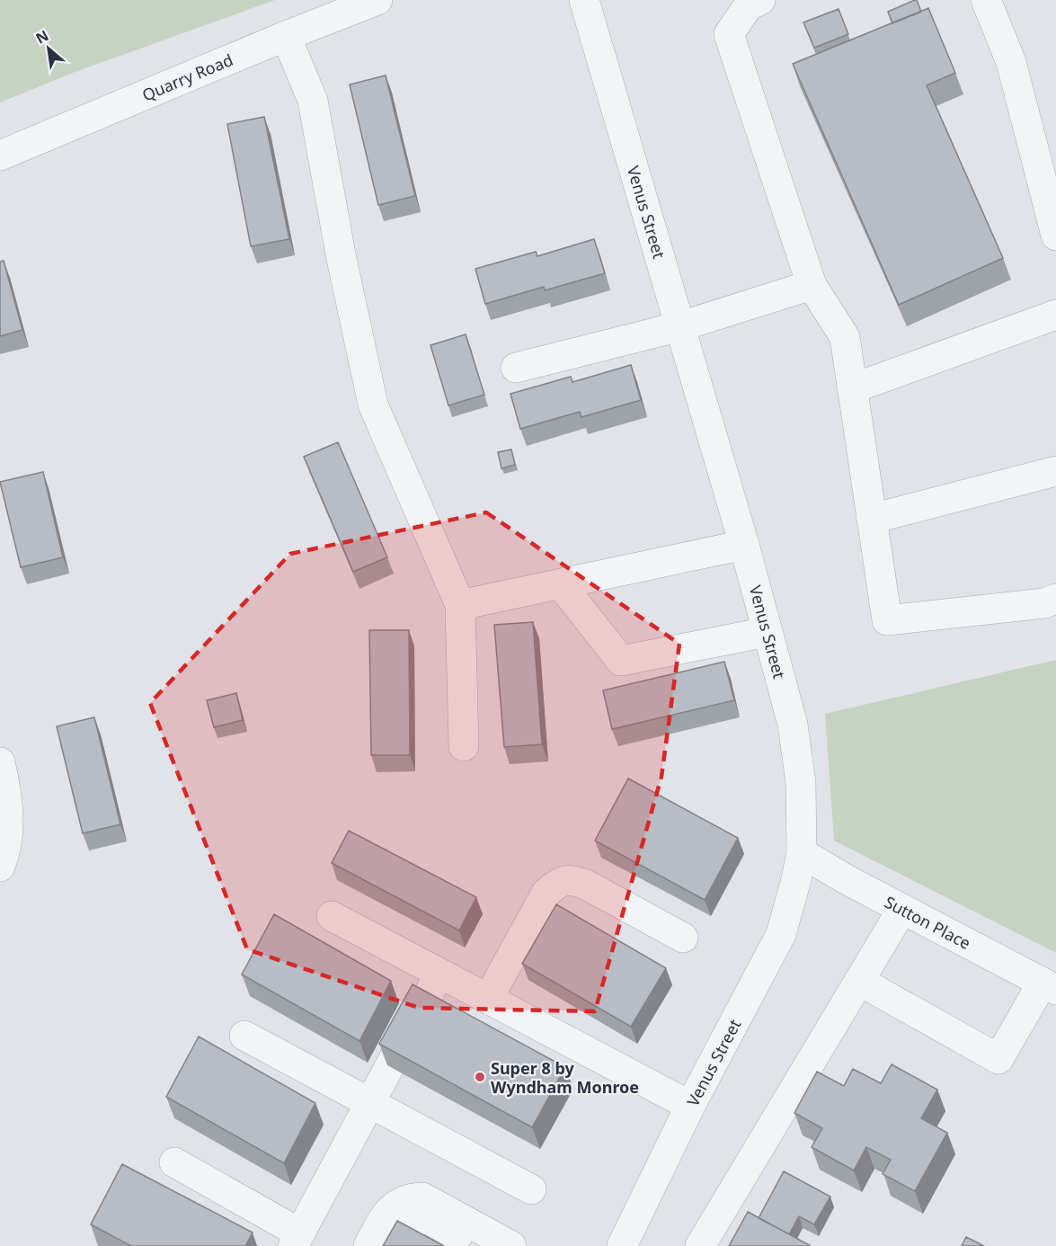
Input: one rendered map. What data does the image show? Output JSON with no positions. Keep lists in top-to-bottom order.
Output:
{
  "streets": {
    "street": ["Quarry Road", "Venus Street", "Sutton Place"]
  },
  "crossings": [
    ["Venus Street", "Sutton Place"]
  ],
  "places": ["Super 8 by Wyndham Monroe"],
  "north": "top left"
}
